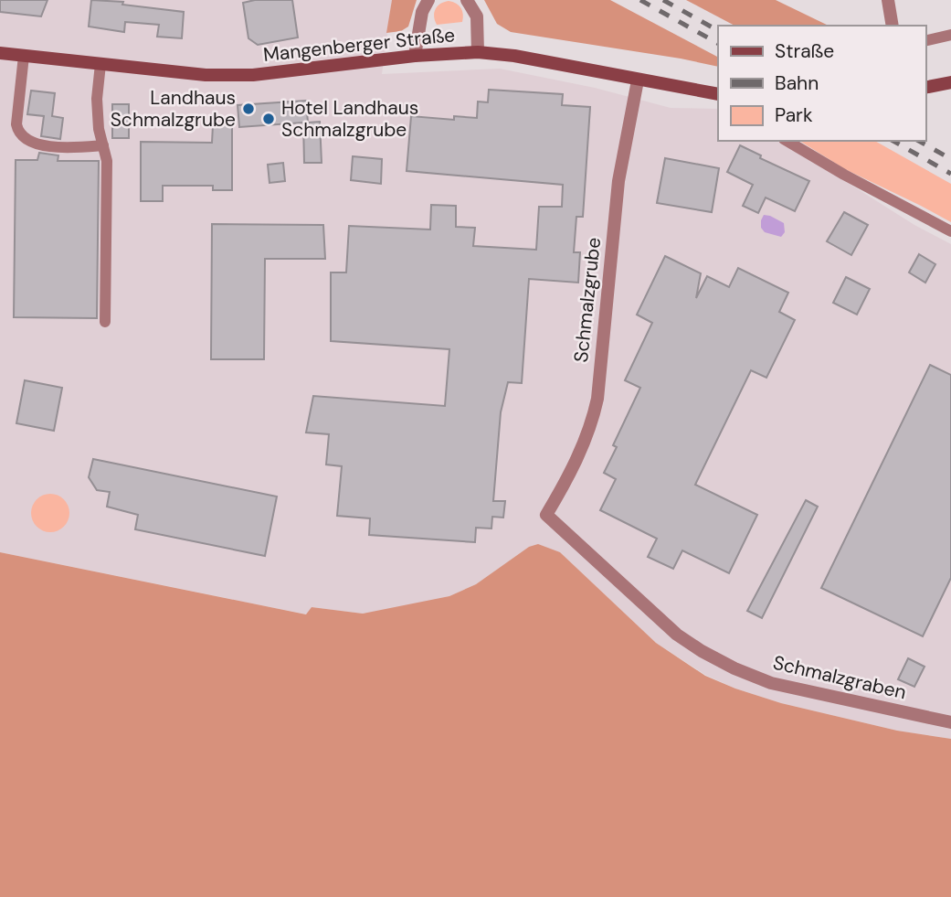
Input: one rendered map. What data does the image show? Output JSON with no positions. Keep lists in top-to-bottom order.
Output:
{
  "streets": {
    "main road": ["Mangenberger Straße"],
    "street": ["Schmalzgrube", "Schmalzgraben"]
  },
  "crossings": [
    ["Mangenberger Straße", "Schmalzgrube"],
    ["Schmalzgrube", "Schmalzgraben"]
  ],
  "places": ["Landhaus Schmalzgrube", "Hotel Landhaus Schmalzgrube"],
  "legend": ["Straße", "Bahn", "Park"]
}
